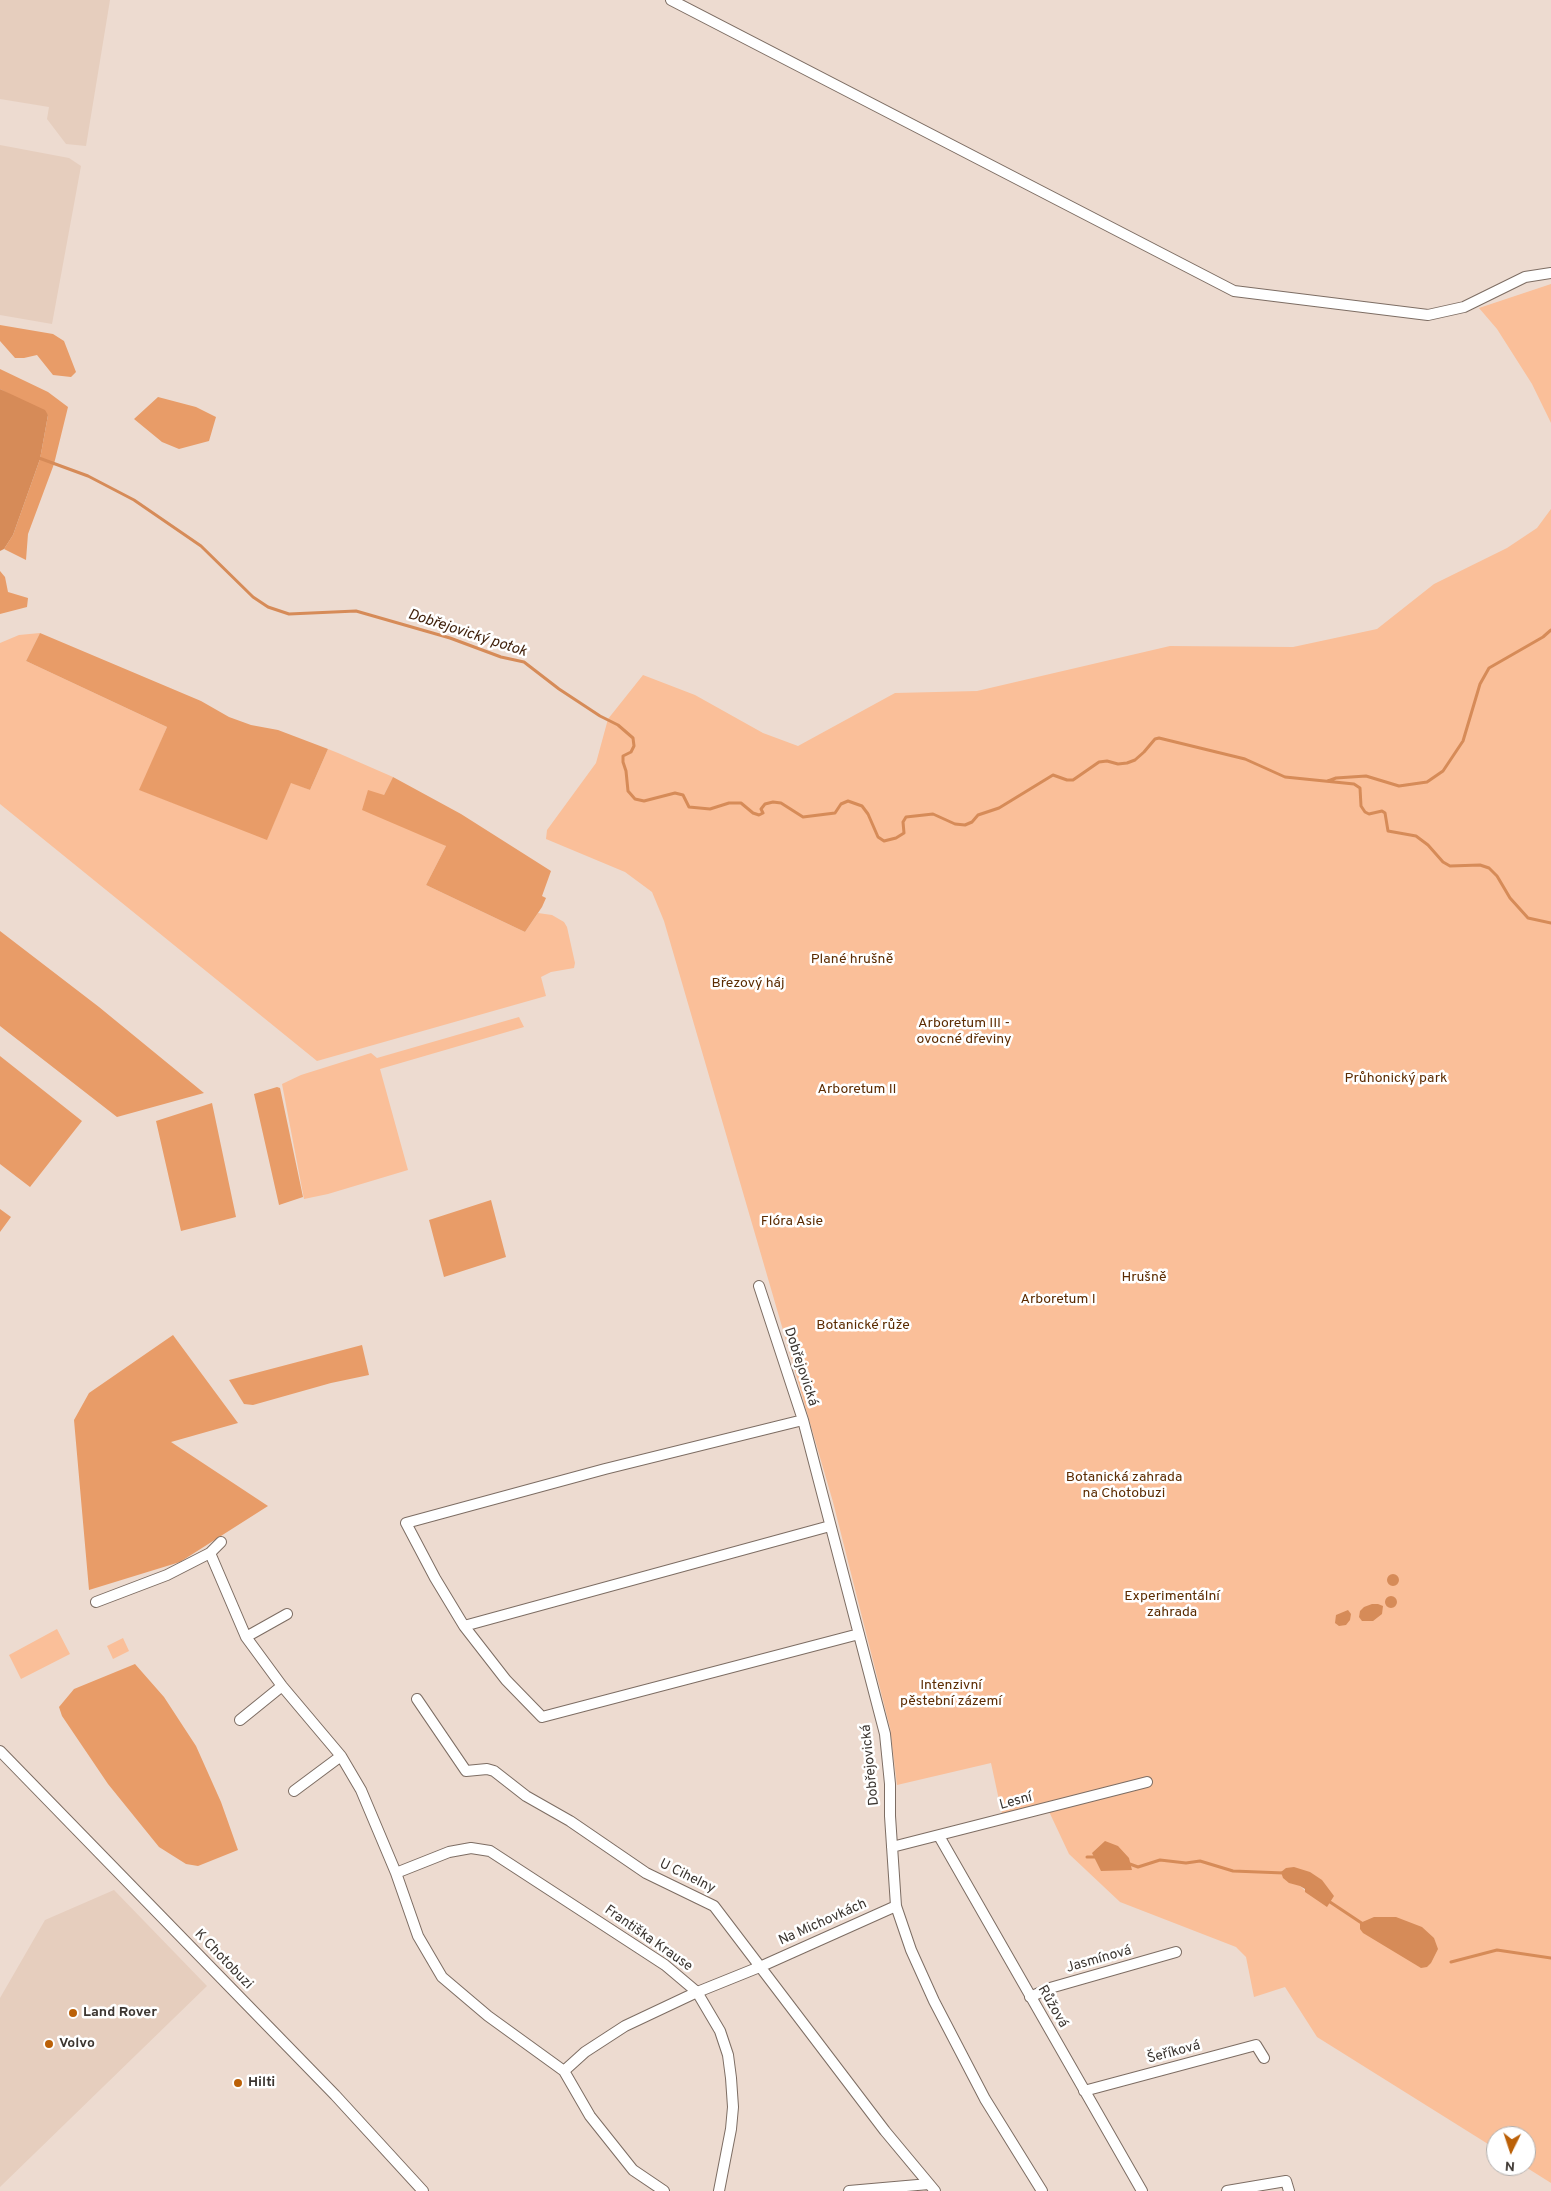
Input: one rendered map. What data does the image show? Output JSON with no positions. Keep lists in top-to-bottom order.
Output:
{
  "streets": {
    "street": [
      "Dobřejovická",
      "Lesní",
      "U Cihelny",
      "Na Michovkách",
      "Františka Krause",
      "K Chotobuzi",
      "Jasmínová",
      "Růžová",
      "Šeříková"
    ]
  },
  "crossings": [
    ["Dobřejovická", "Lesní"],
    ["Dobřejovická", "Na Michovkách"],
    ["Lesní", "Růžová"],
    ["U Cihelny", "Na Michovkách"],
    ["Na Michovkách", "Františka Krause"],
    ["Jasmínová", "Růžová"],
    ["Růžová", "Šeříková"]
  ],
  "water": ["Dobřejovický potok"],
  "parks": [
    "Plané hrušně",
    "Březový háj",
    "Arboretum III - ovocné dřeviny",
    "Průhonický park",
    "Arboretum II",
    "Flóra Asie",
    "Hrušně",
    "Arboretum I",
    "Botanické růže",
    "Botanická zahrada na Chotobuzi",
    "Experimentální zahrada",
    "Intenzivní pěstební zázemí"
  ],
  "places": ["Land Rover", "Volvo", "Hilti"],
  "north": "bottom"
}
